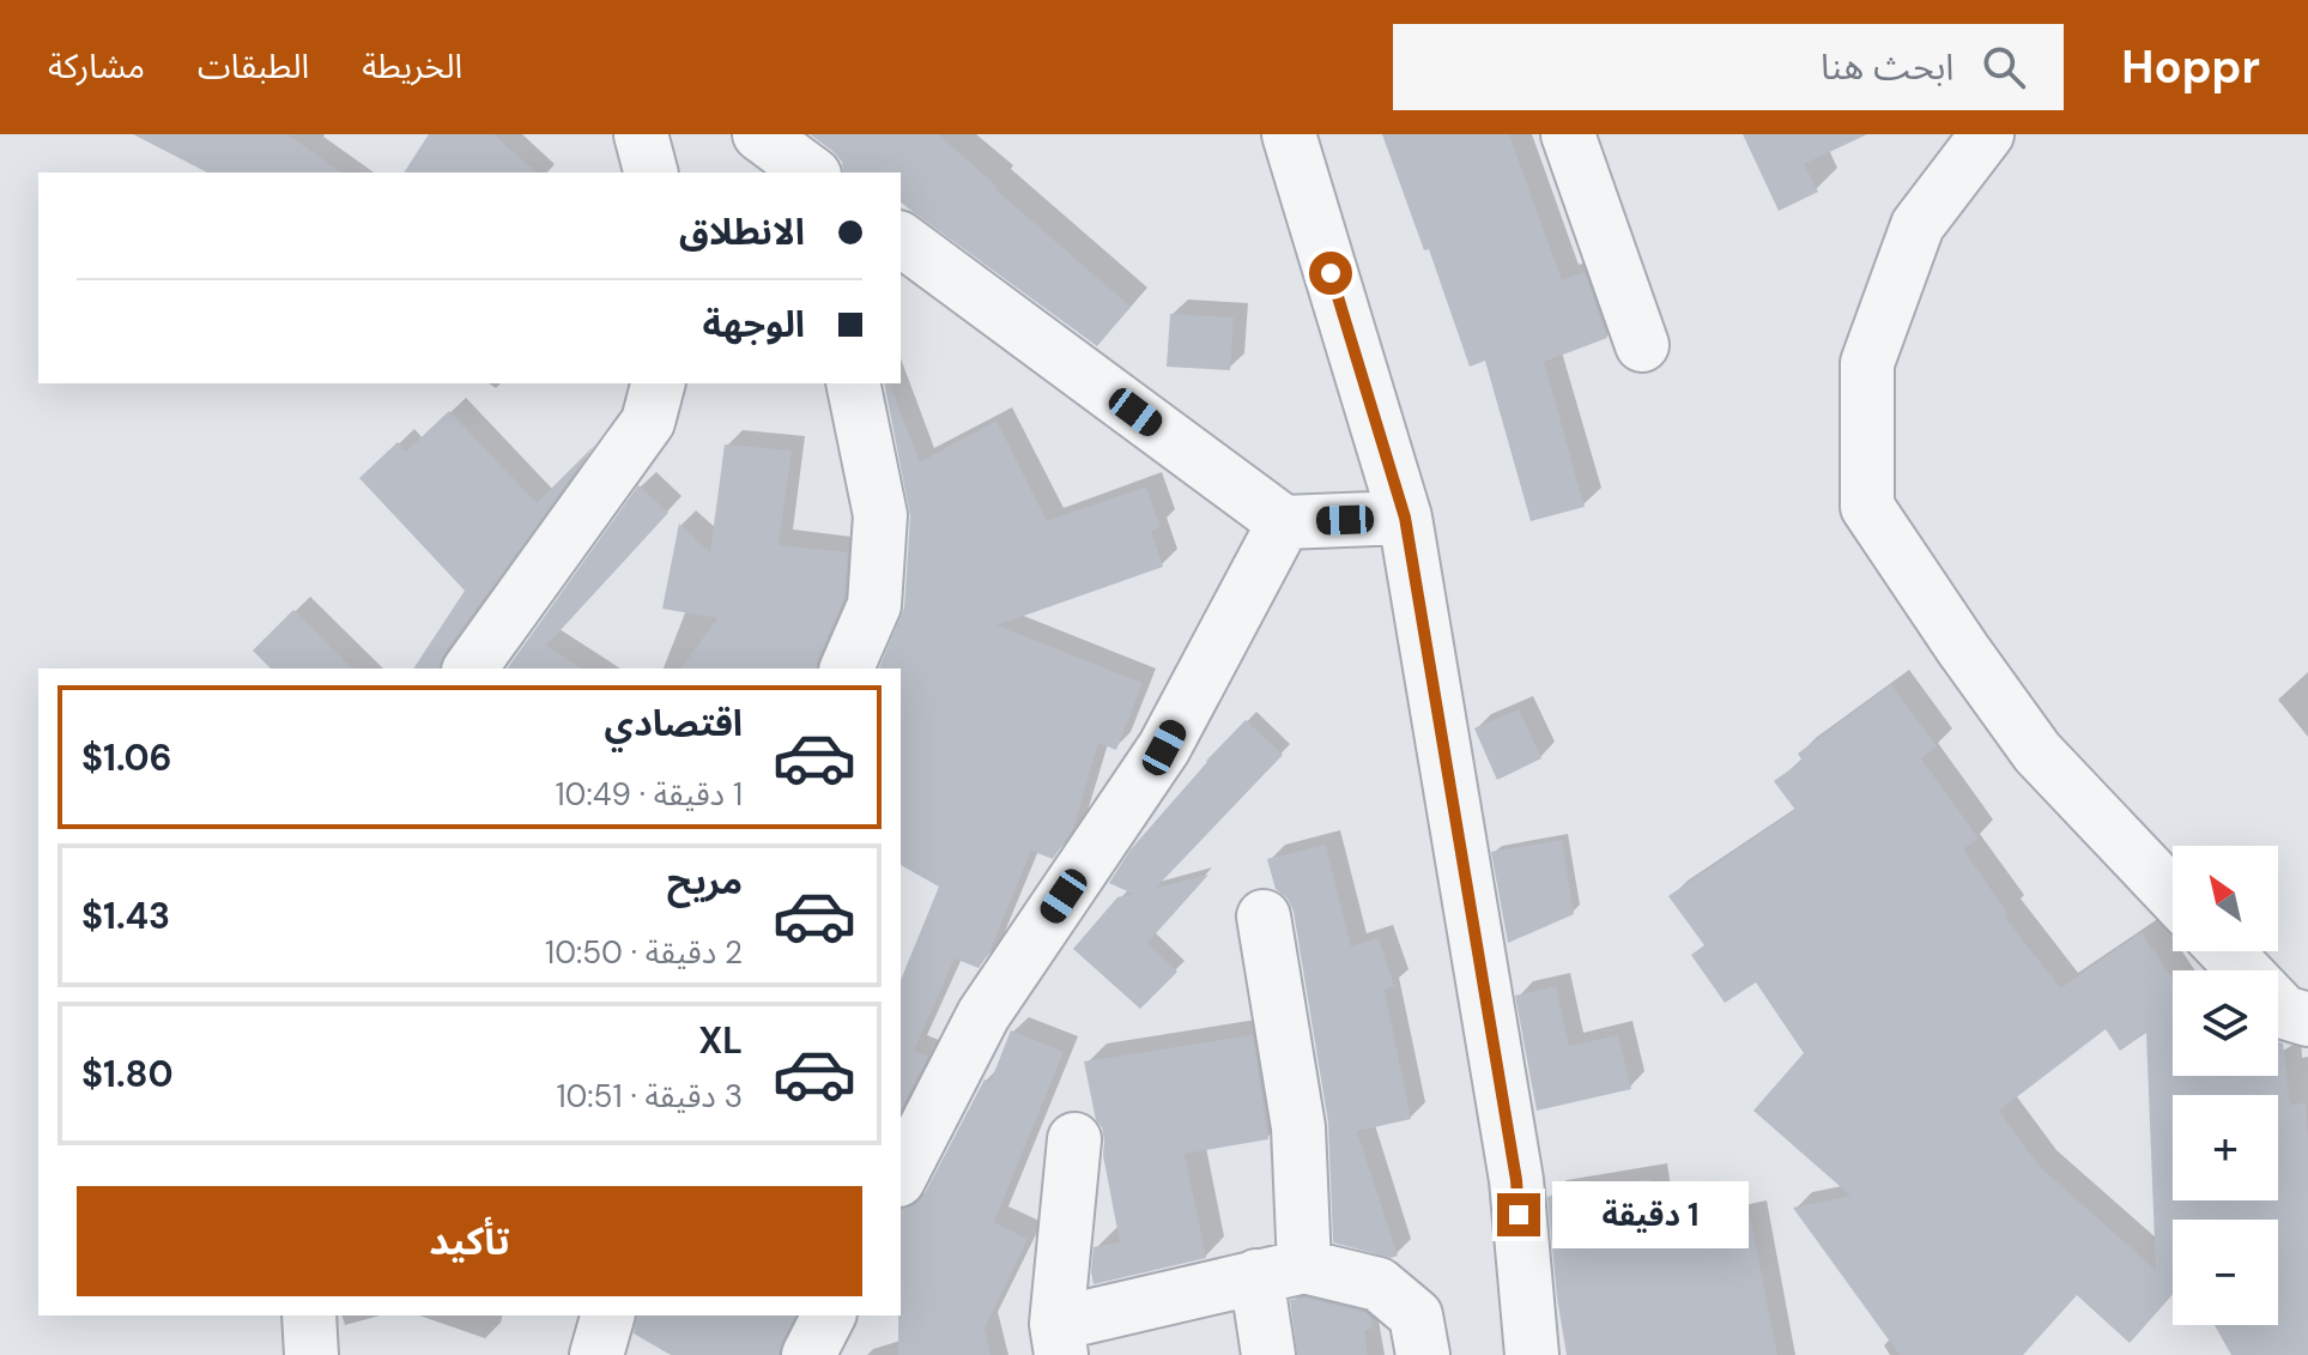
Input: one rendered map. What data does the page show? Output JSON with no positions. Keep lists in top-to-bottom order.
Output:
{
  "north": "top left",
  "page": {
    "header": "Hoppr",
    "search": "ابحث هنا",
    "nav": ["الخريطة", "الطبقات", "مشاركة"],
    "banner": ["الانطلاق", "الوجهة"],
    "list": [
      {
        "name": "اقتصادي",
        "note": "1 دقيقة · 10:49",
        "value": "$1.06"
      },
      {
        "name": "مريح",
        "note": "2 دقيقة · 10:50",
        "value": "$1.43"
      },
      {
        "name": "XL",
        "note": "3 دقيقة · 10:51",
        "value": "$1.80"
      }
    ],
    "map_buttons": ["+", "−"],
    "buttons": "تأكيد",
    "bubble": "1 دقيقة"
  }
}
